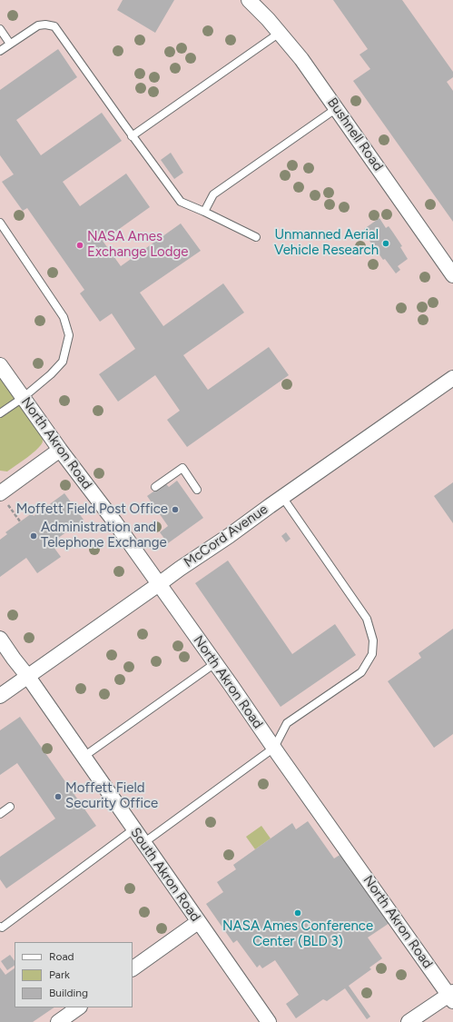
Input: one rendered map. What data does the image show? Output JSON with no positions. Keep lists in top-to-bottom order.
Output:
{
  "streets": {
    "street": [
      "Bushnell Road",
      "North Akron Road",
      "McCord Avenue",
      "South Akron Road"
    ]
  },
  "crossings": [
    ["North Akron Road", "McCord Avenue"],
    ["McCord Avenue", "South Akron Road"]
  ],
  "places": [
    "Unmanned Aerial Vehicle Research",
    "NASA Ames Exchange Lodge",
    "Moffett Field Post Office",
    "Administration and Telephone Exchange",
    "Moffett Field Security Office",
    "NASA Ames Conference Center (BLD 3)"
  ],
  "legend": ["Road", "Park", "Building"]
}
